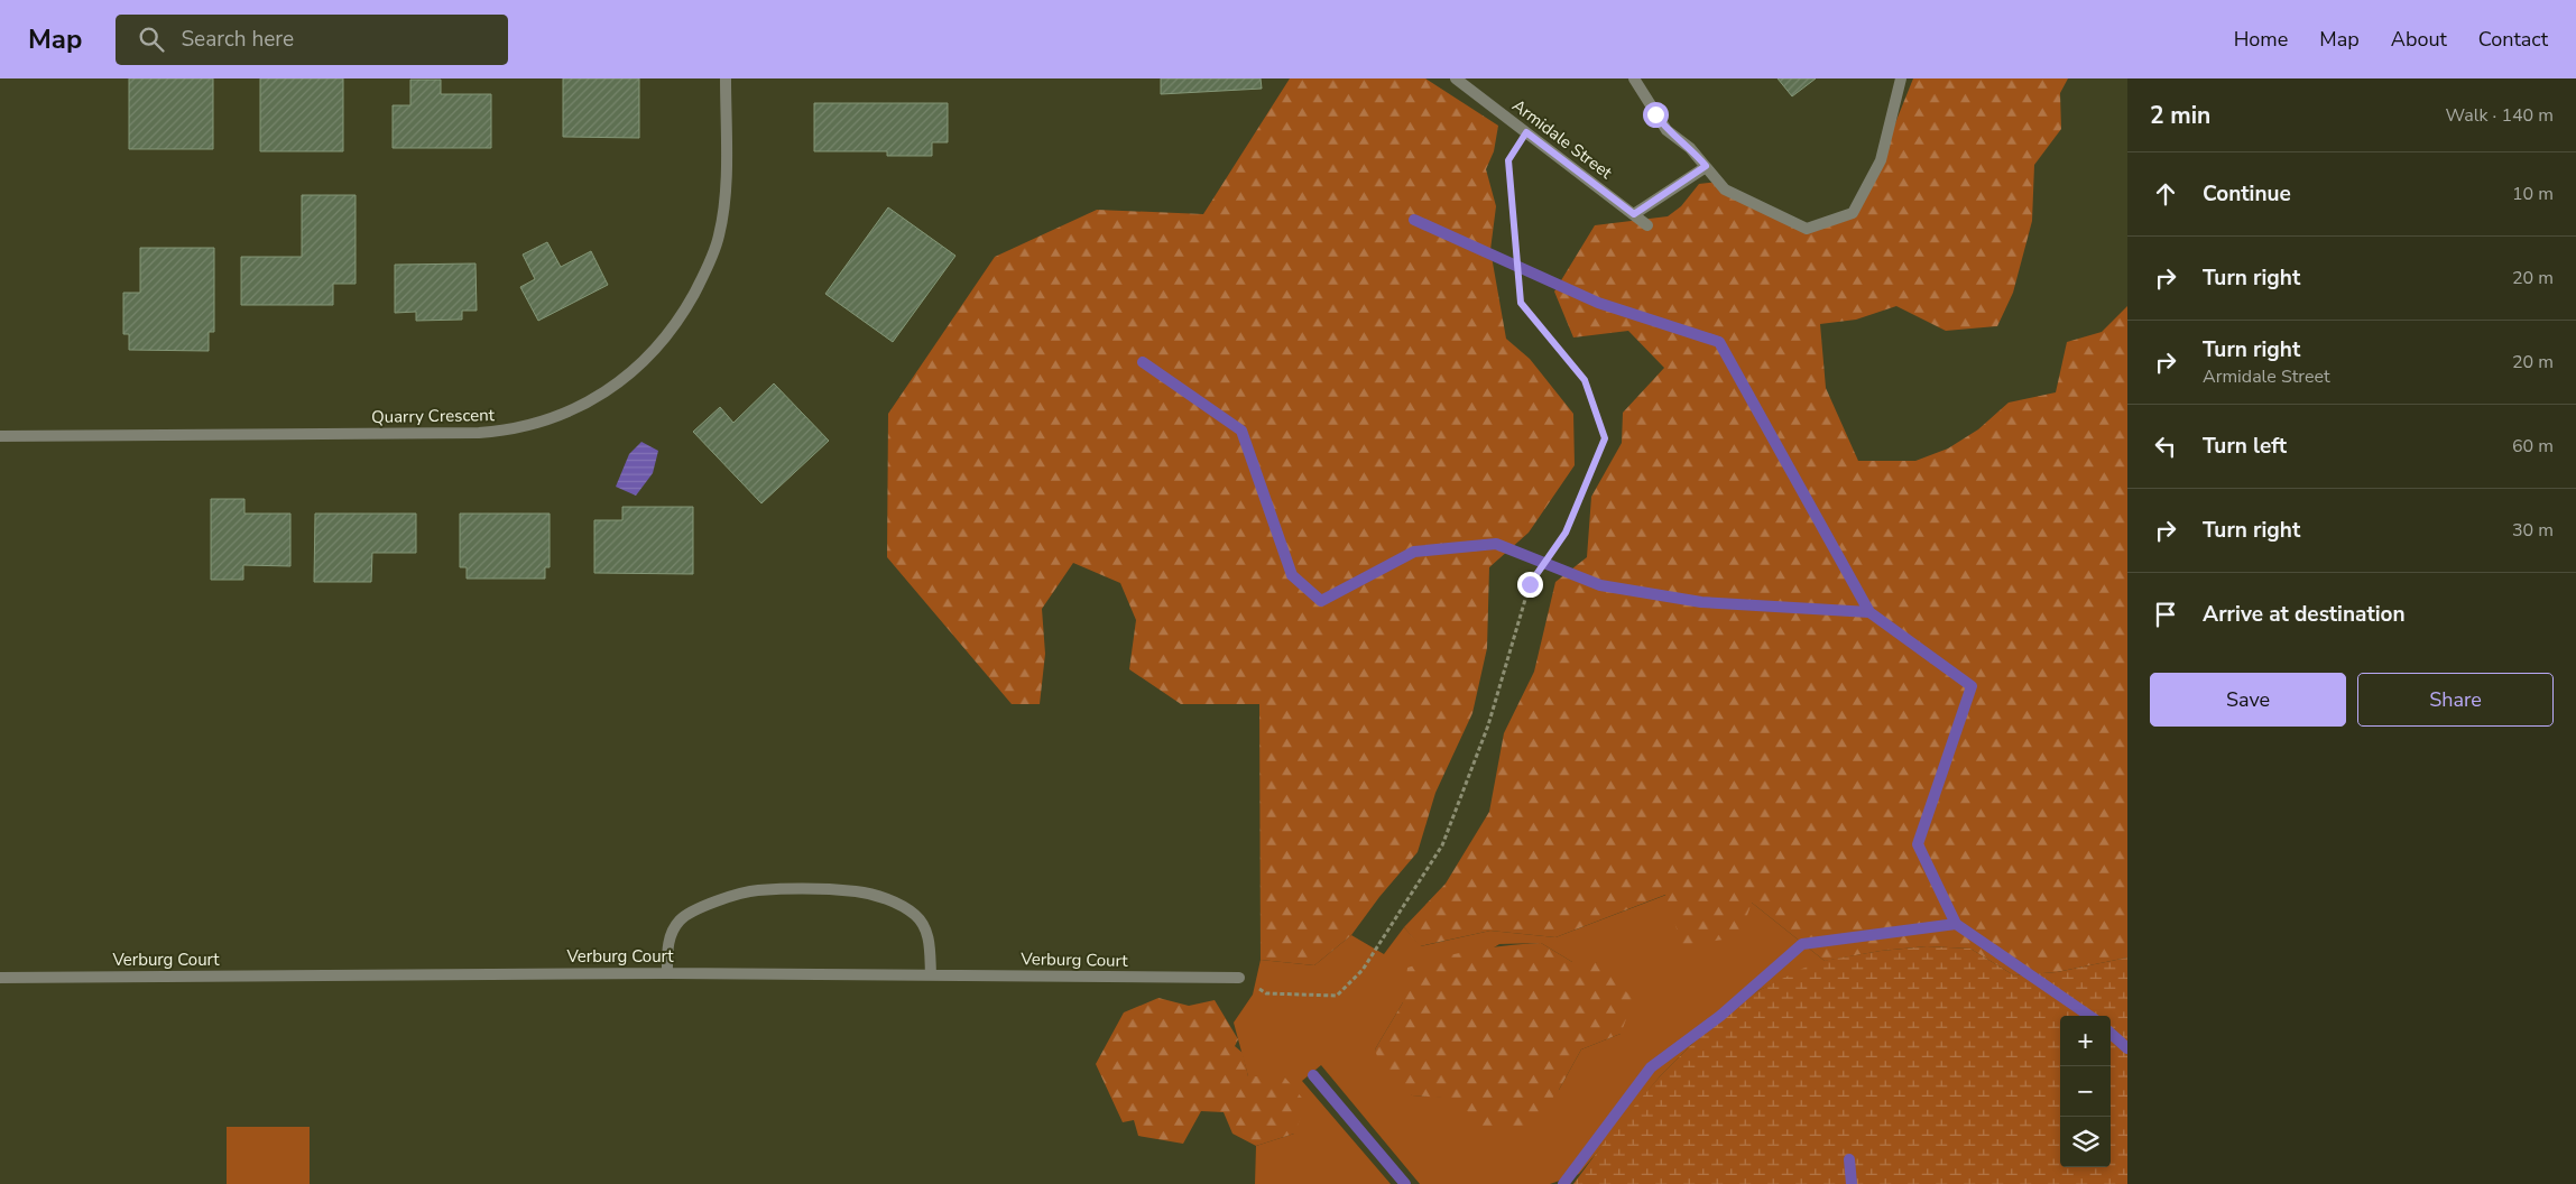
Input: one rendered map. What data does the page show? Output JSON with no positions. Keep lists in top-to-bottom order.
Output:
{
  "streets": {
    "street": ["Armidale Street", "Quarry Crescent", "Verburg Court"]
  },
  "page": {
    "header": "Map",
    "search": "Search here",
    "nav": [
      "Home",
      "Map",
      "About",
      "Contact"
    ],
    "heading": ["2 min", "Walk · 140 m"],
    "list": [
      ["Continue", "10 m"],
      ["Turn right", "20 m"],
      ["Turn right", "Armidale Street", "20 m"],
      ["Turn left", "60 m"],
      ["Turn right", "30 m"],
      "Arrive at destination"
    ],
    "buttons": ["Save", "Share"],
    "map_buttons": ["+", "−"]
  }
}
